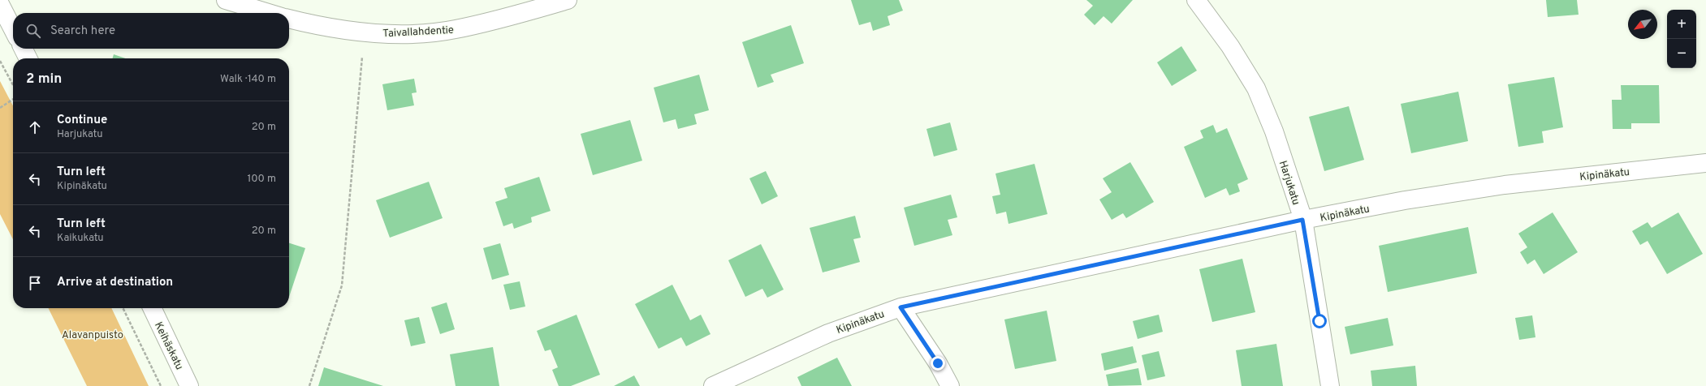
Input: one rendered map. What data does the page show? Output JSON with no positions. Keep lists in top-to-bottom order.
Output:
{
  "streets": {
    "street": [
      "Taivallahdentie",
      "Kipinäkatu",
      "Harjukatu",
      "Keihäskatu"
    ]
  },
  "crossings": [
    ["Kipinäkatu", "Harjukatu"]
  ],
  "parks": ["Alavanpuisto"],
  "north": "bottom left",
  "page": {
    "map_buttons": ["+", "−"],
    "search": "Search here",
    "heading": ["2 min", "Walk · 140 m"],
    "list": [
      ["Continue", "Harjukatu", "20 m"],
      ["Turn left", "Kipinäkatu", "100 m"],
      ["Turn left", "Kaikukatu", "20 m"],
      "Arrive at destination"
    ]
  }
}
